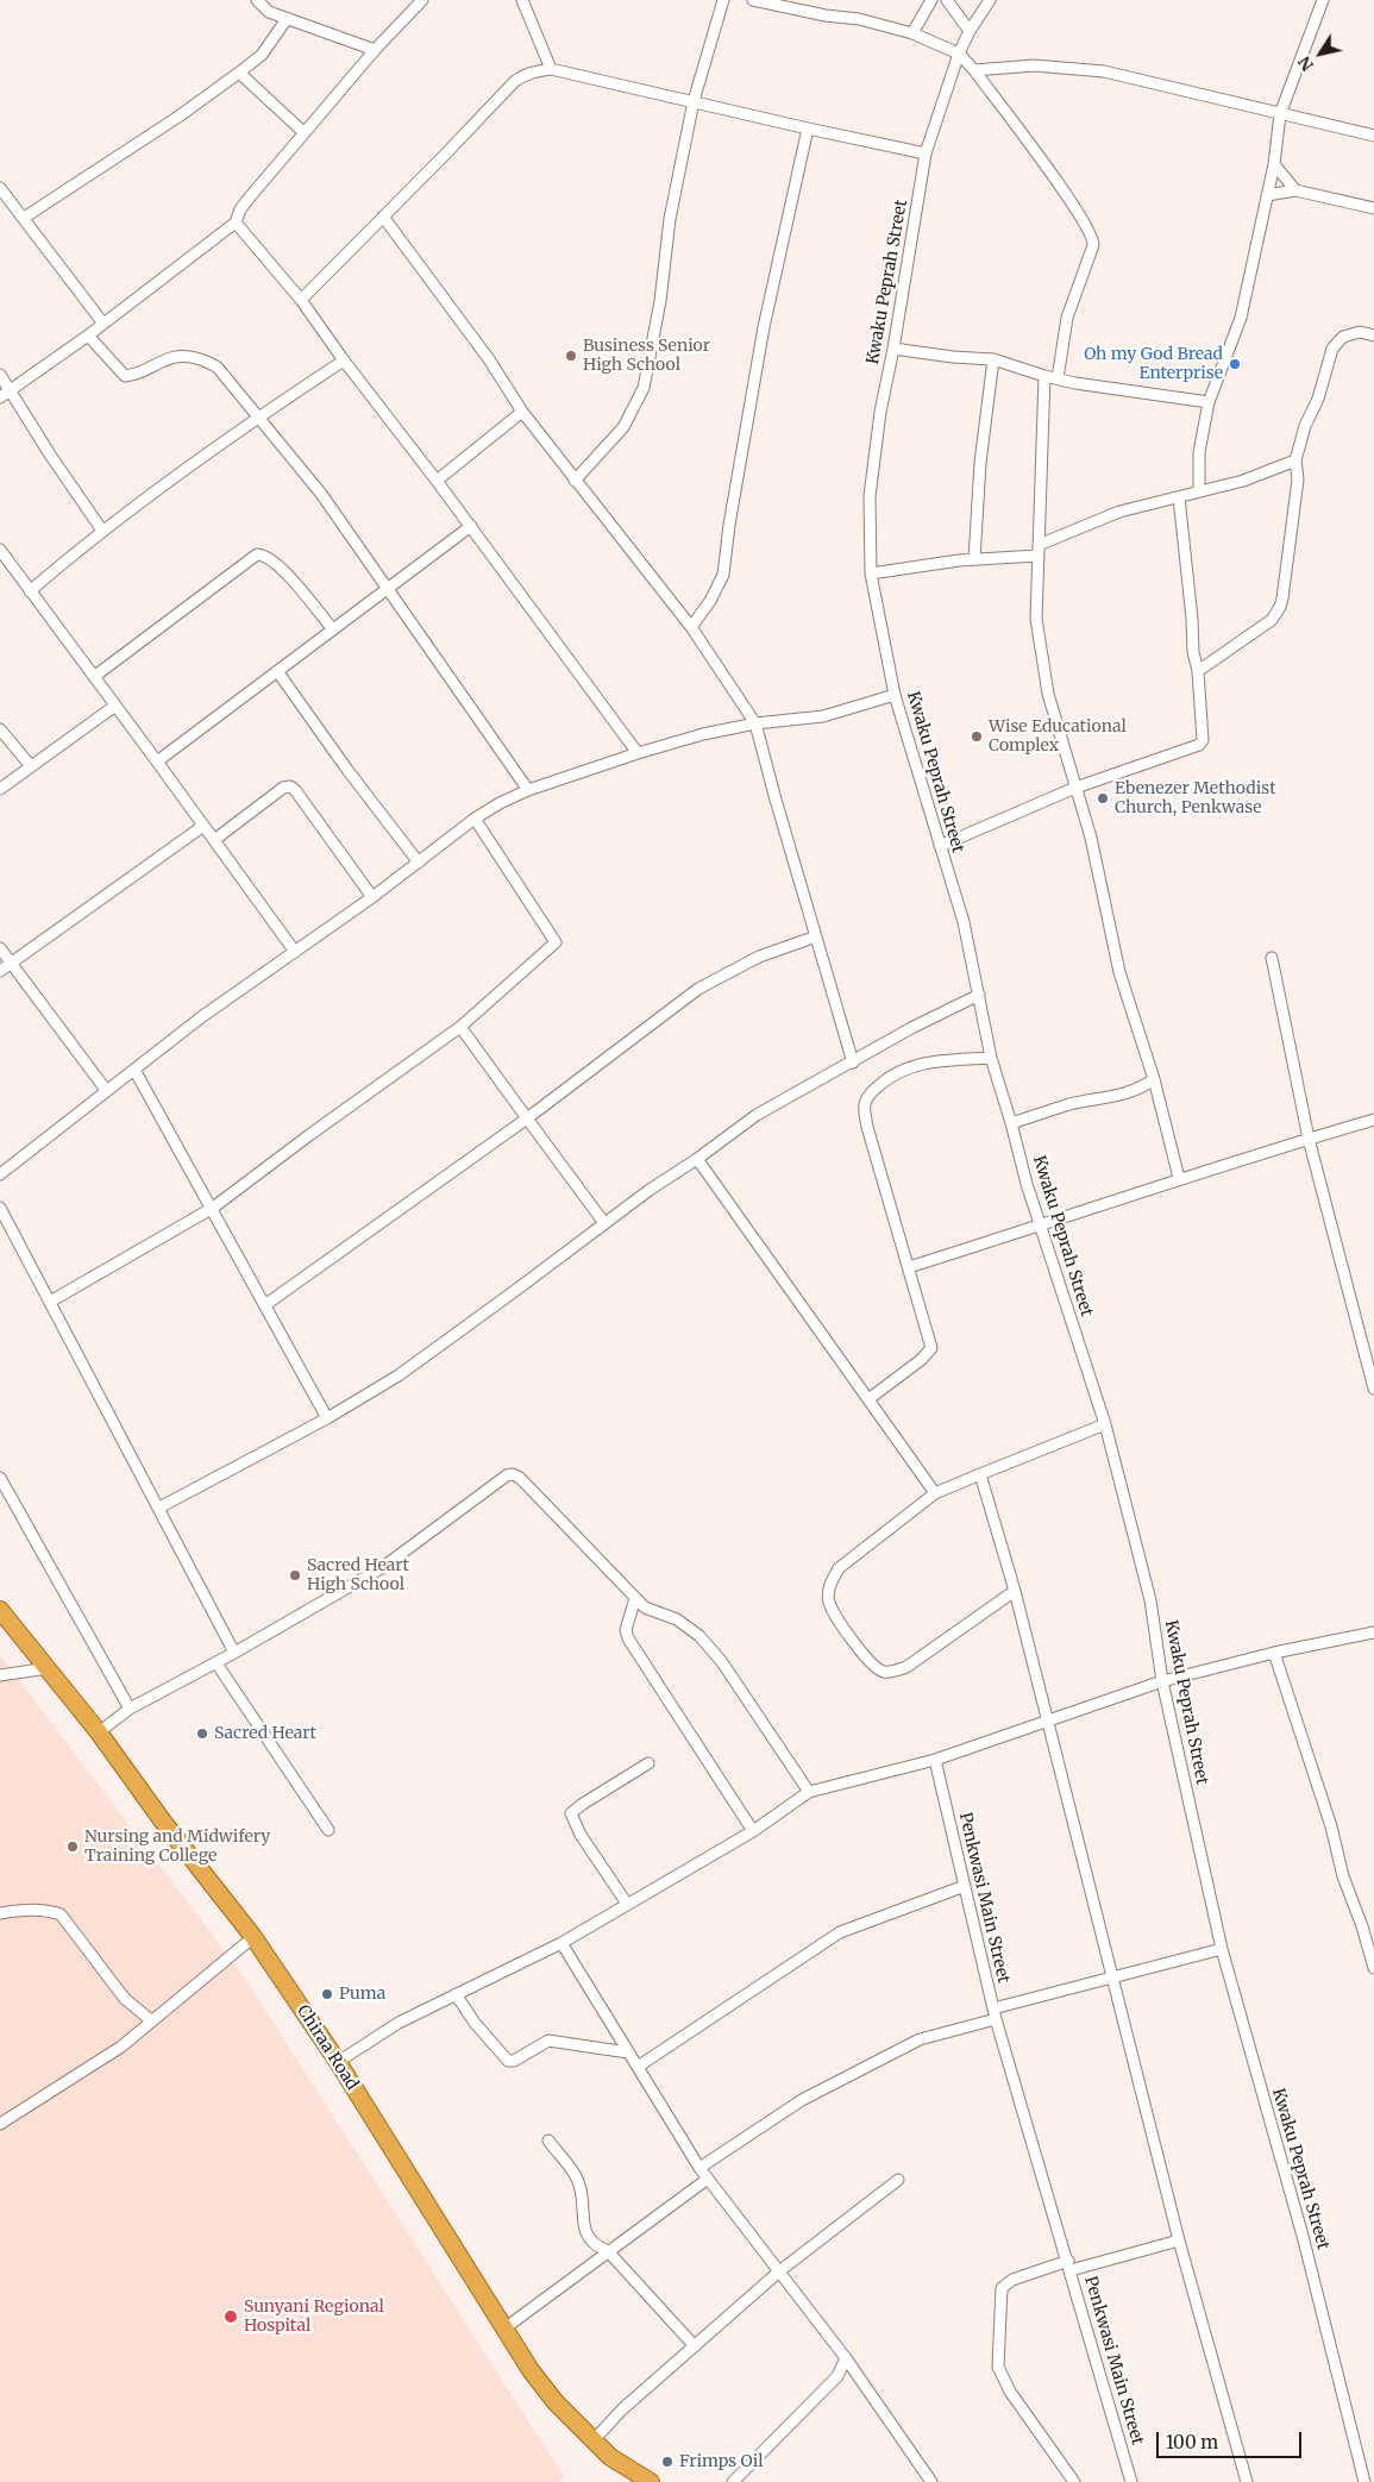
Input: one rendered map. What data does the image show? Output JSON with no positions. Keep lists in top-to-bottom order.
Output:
{
  "streets": {
    "highway": ["Chiraa Road"],
    "street": ["Kwaku Peprah Street", "Penkwasi Main Street"]
  },
  "places": [
    "Business Senior High School",
    "Oh my God Bread Enterprise",
    "Wise Educational Complex",
    "Ebenezer Methodist Church, Penkwase",
    "Sacred Heart High School",
    "Sacred Heart",
    "Nursing and Midwifery Training College",
    "Puma",
    "Sunyani Regional Hospital",
    "Frimps Oil"
  ],
  "scale_bar": "100 m",
  "north": "bottom left"
}
